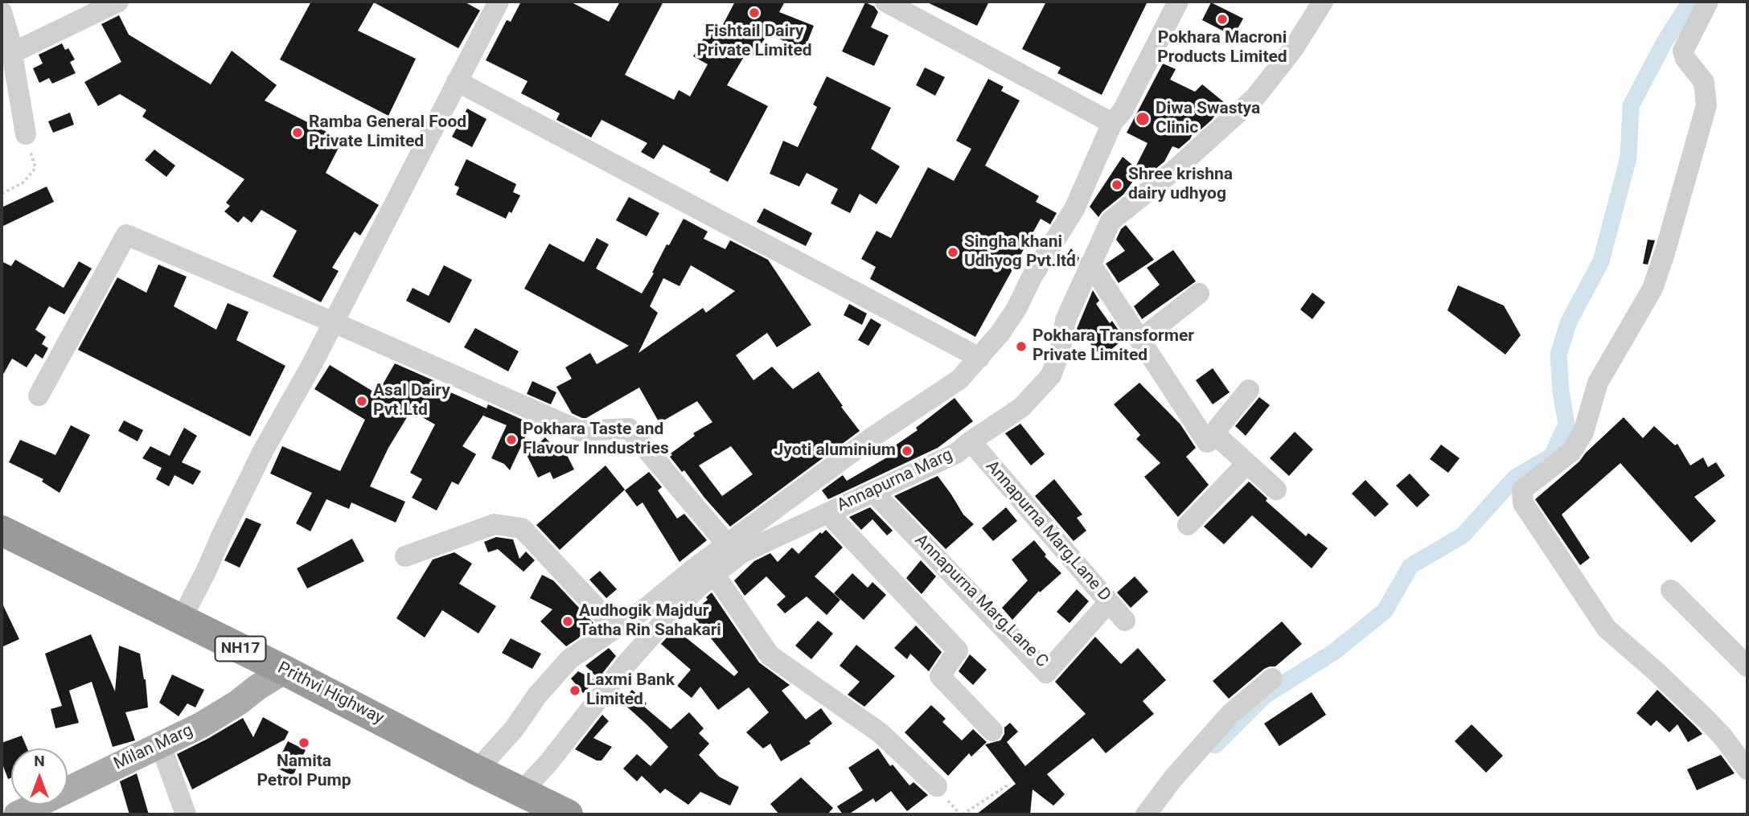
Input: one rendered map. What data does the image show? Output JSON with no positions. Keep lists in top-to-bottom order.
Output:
{
  "streets": {
    "highway": ["NH17", "Prithvi Highway"],
    "main road": ["Milan Marg"],
    "street": ["Annapurna Marg", "Annapurna Marg,Lane D", "Annapurna Marg,Lane C"]
  },
  "crossings": [
    ["Annapurna Marg", "Annapurna Marg,Lane D"],
    ["Annapurna Marg", "Annapurna Marg,Lane C"],
    ["Annapurna Marg", "Prithvi Highway"],
    ["Annapurna Marg,Lane D", "Annapurna Marg,Lane C"],
    ["Prithvi Highway", "Milan Marg"]
  ],
  "places": [
    "Fishtail Dairy Private Limited",
    "Pokhara Macroni Products Limited",
    "Diwa Swastya Clinic",
    "Ramba General Food Private Limited",
    "Shree krishna dairy udhyog",
    "Singha khani Udhyog Pvt.ltd",
    "Pokhara Transformer Private Limited",
    "Asal Dairy Pvt.Ltd",
    "Pokhara Taste and Flavour Inndustries",
    "Jyoti aluminium",
    "Audhogik Majdur Tatha Rin Sahakari",
    "Laxmi Bank Limited",
    "Namita Petrol Pump"
  ],
  "north": "top"
}
